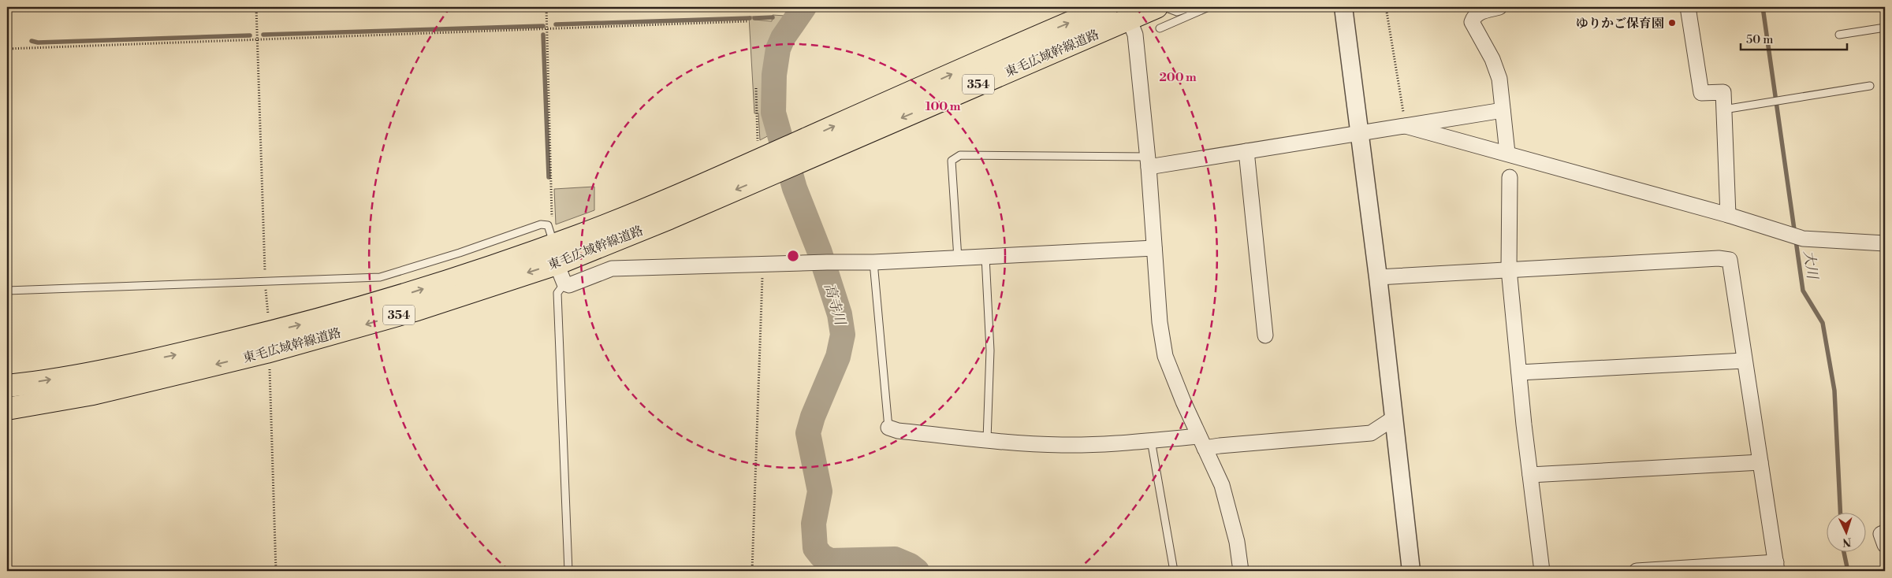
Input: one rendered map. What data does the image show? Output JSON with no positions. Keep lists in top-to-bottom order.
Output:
{
  "streets": {
    "highway": ["東毛広域幹線道路", "354"]
  },
  "water": ["大川", "高寺川"],
  "places": ["ゆりかご保育園"],
  "scale_bar": "50 m",
  "north": "bottom",
  "rings": ["200 m", "100 m"]
}
